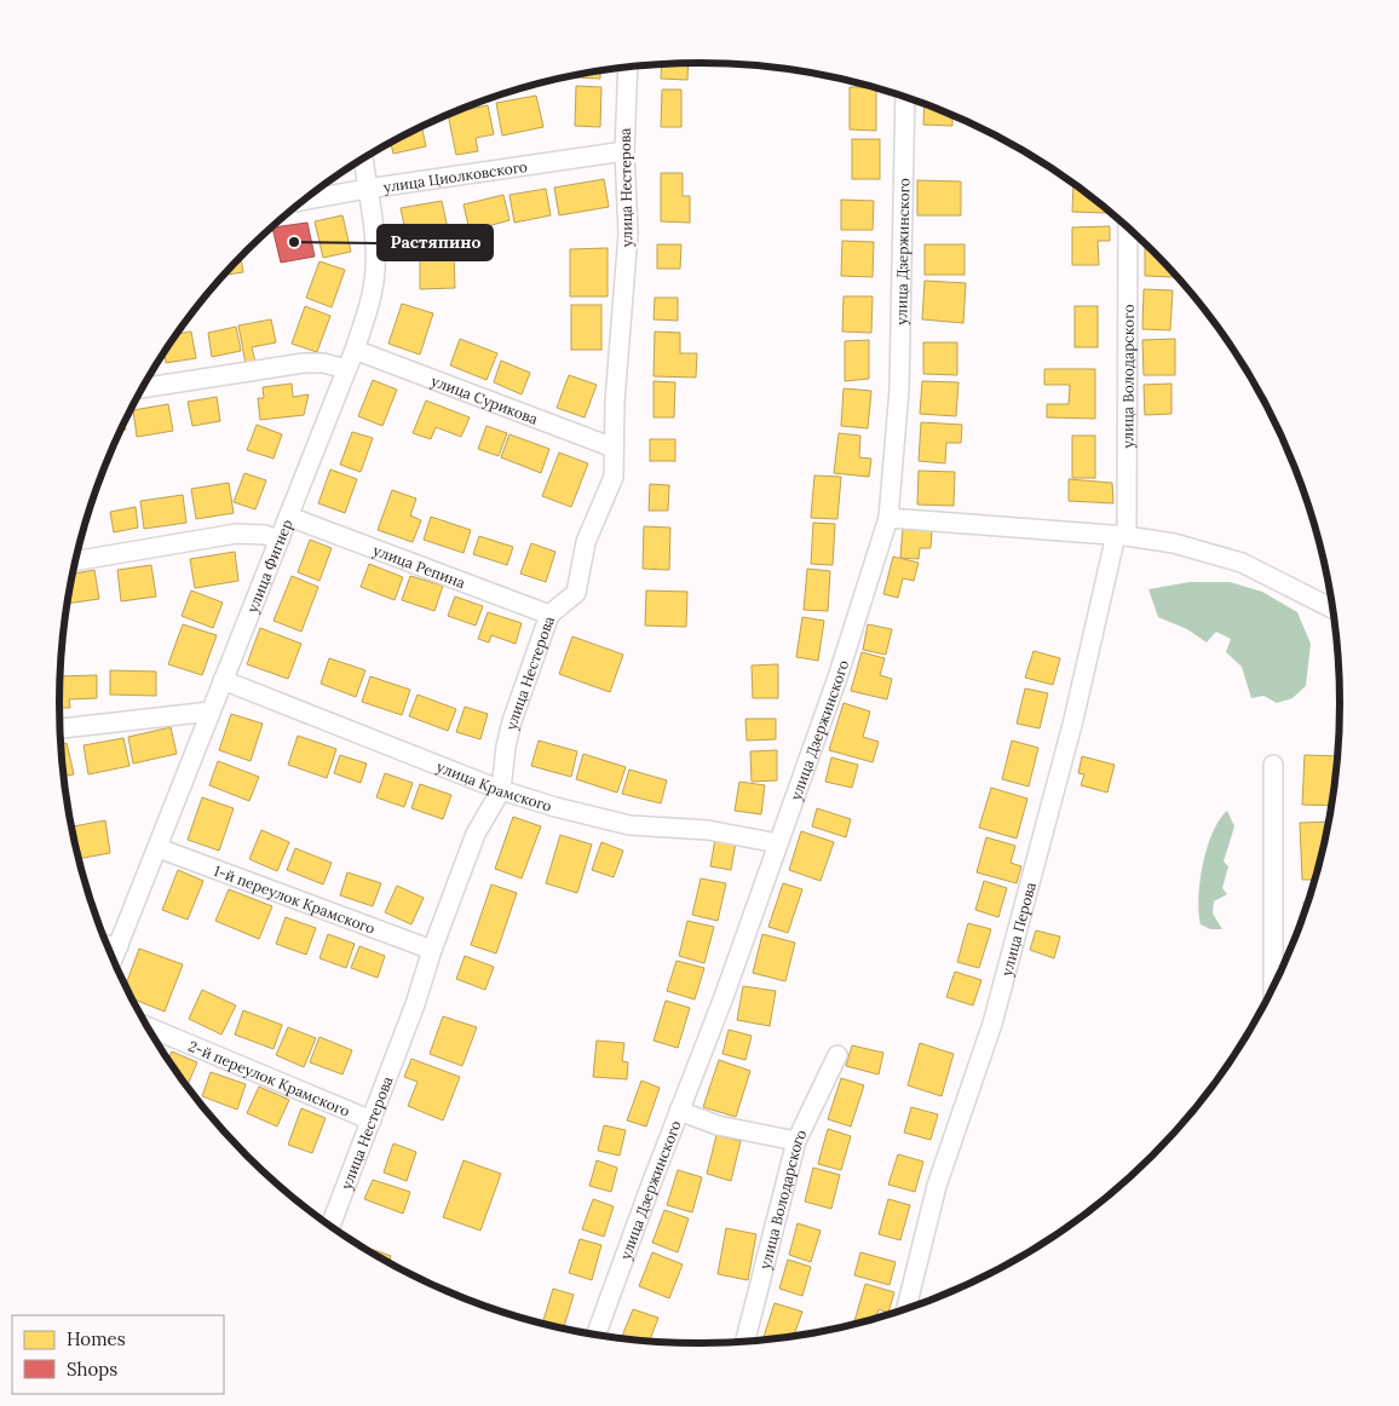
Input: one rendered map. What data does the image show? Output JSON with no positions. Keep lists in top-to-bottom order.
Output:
{
  "streets": {
    "street": [
      "улица Циолковского",
      "улица Нестерова",
      "улица Дзержинского",
      "улица Володарского",
      "улица Сурикова",
      "улица Фигнер",
      "улица Репина",
      "улица Крамского",
      "1-й переулок Крамского",
      "улица Перова",
      "2-й переулок Крамского"
    ]
  },
  "crossings": [
    ["улица Циолковского", "улица Нестерова"],
    ["улица Циолковского", "улица Фигнер"],
    ["улица Нестерова", "улица Сурикова"],
    ["улица Нестерова", "улица Репина"],
    ["улица Нестерова", "улица Крамского"],
    ["улица Нестерова", "1-й переулок Крамского"],
    ["улица Нестерова", "2-й переулок Крамского"],
    ["улица Дзержинского", "улица Крамского"],
    ["улица Володарского", "улица Перова"],
    ["улица Сурикова", "улица Фигнер"],
    ["улица Фигнер", "улица Репина"],
    ["улица Фигнер", "улица Крамского"],
    ["улица Фигнер", "1-й переулок Крамского"]
  ],
  "places": ["Растяпино"],
  "legend": ["Homes", "Shops"]
}
